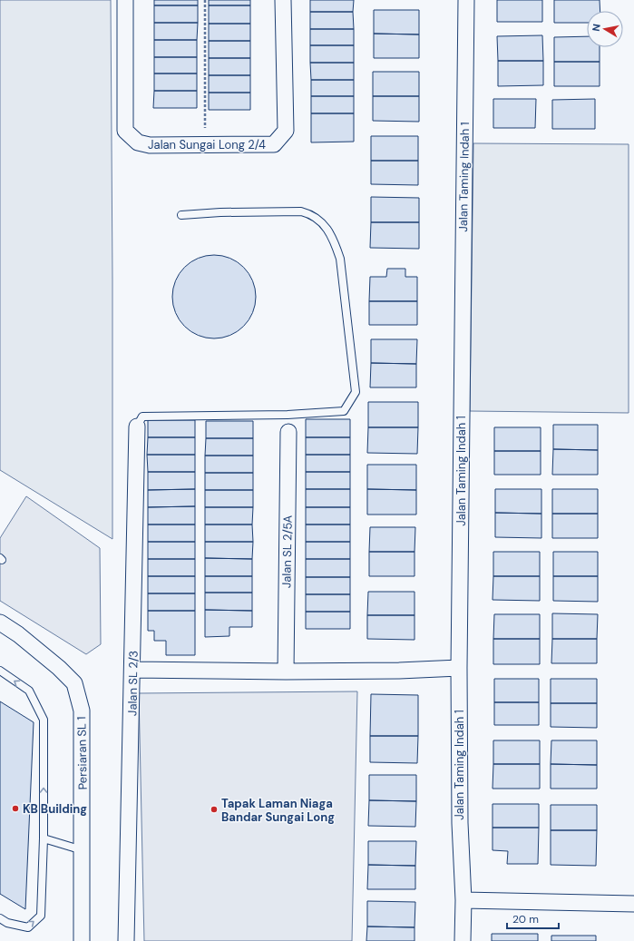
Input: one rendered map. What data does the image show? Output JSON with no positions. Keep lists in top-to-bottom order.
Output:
{
  "streets": {
    "street": [
      "Jalan Sungai Long 2/4",
      "Jalan Taming Indah 1",
      "Jalan SL 2/5A",
      "Jalan SL 2/3",
      "Persiaran SL 1"
    ]
  },
  "places": ["KB Building", "Tapak Laman Niaga Bandar Sungai Long"],
  "scale_bar": "20 m",
  "north": "left"
}
